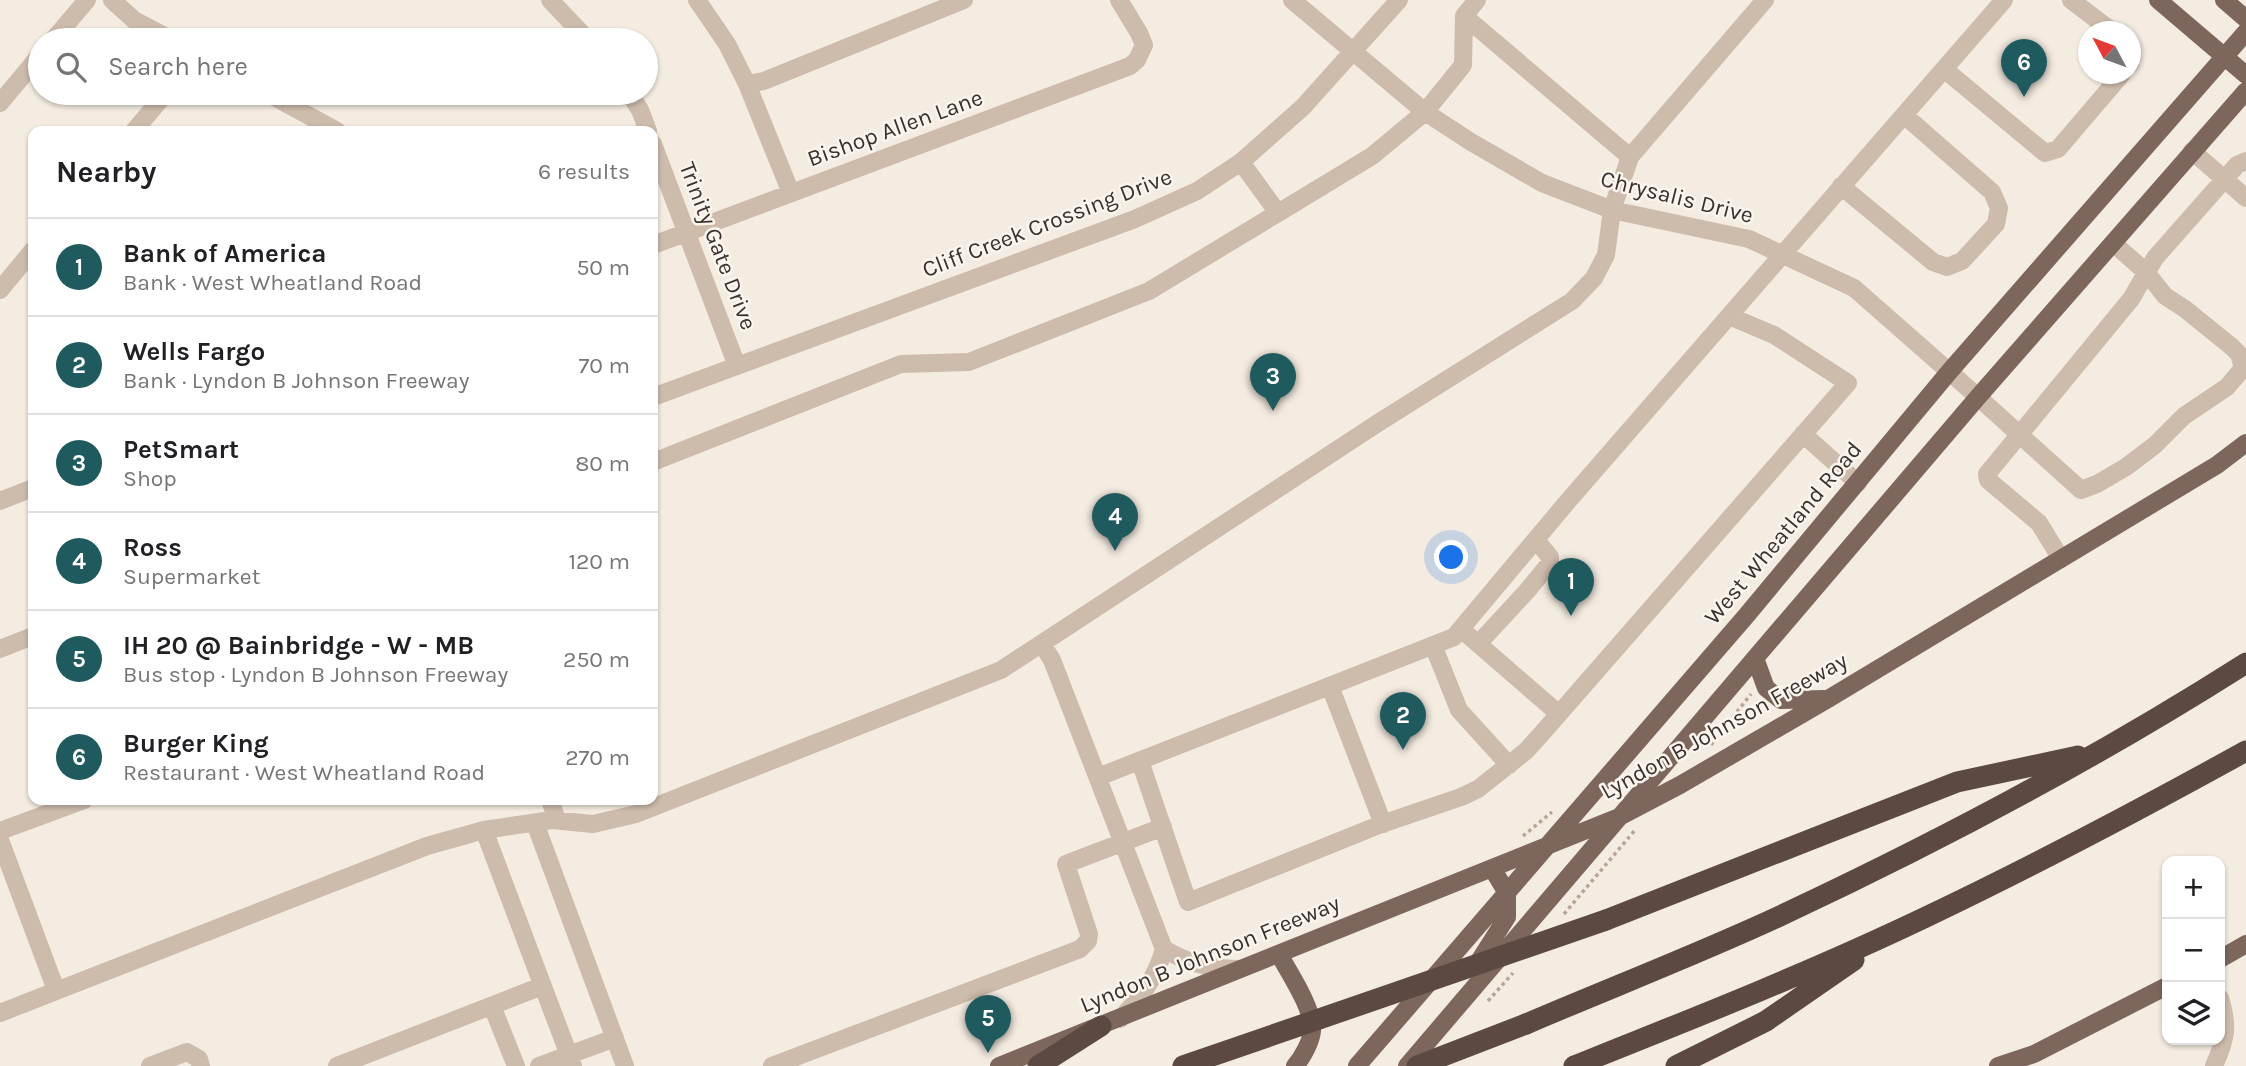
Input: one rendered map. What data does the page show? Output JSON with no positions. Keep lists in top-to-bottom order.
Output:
{
  "streets": {
    "main road": ["West Wheatland Road", "Lyndon B Johnson Freeway"],
    "street": [
      "Bishop Allen Lane",
      "Chrysalis Drive",
      "Cliff Creek Crossing Drive",
      "Trinity Gate Drive"
    ]
  },
  "crossings": [
    ["Bishop Allen Lane", "Trinity Gate Drive"],
    ["Chrysalis Drive", "Cliff Creek Crossing Drive"],
    ["Chrysalis Drive", "West Wheatland Road"],
    ["Cliff Creek Crossing Drive", "Trinity Gate Drive"],
    ["West Wheatland Road", "Lyndon B Johnson Freeway"]
  ],
  "north": "top left",
  "page": {
    "search": "Search here",
    "pins": [
      "6",
      "3",
      "4",
      "1",
      "2",
      "5"
    ],
    "heading": ["Nearby", "6 results"],
    "list": [
      {
        "mark": "1",
        "name": "Bank of America",
        "note": "Bank · West Wheatland Road",
        "value": "50 m"
      },
      {
        "mark": "2",
        "name": "Wells Fargo",
        "note": "Bank · Lyndon B Johnson Freeway",
        "value": "70 m"
      },
      {
        "mark": "3",
        "name": "PetSmart",
        "note": "Shop",
        "value": "80 m"
      },
      {
        "mark": "4",
        "name": "Ross",
        "note": "Supermarket",
        "value": "120 m"
      },
      {
        "mark": "5",
        "name": "IH 20 @ Bainbridge - W - MB",
        "note": "Bus stop · Lyndon B Johnson Freeway",
        "value": "250 m"
      },
      {
        "mark": "6",
        "name": "Burger King",
        "note": "Restaurant · West Wheatland Road",
        "value": "270 m"
      }
    ],
    "map_buttons": ["+", "−"]
  }
}
